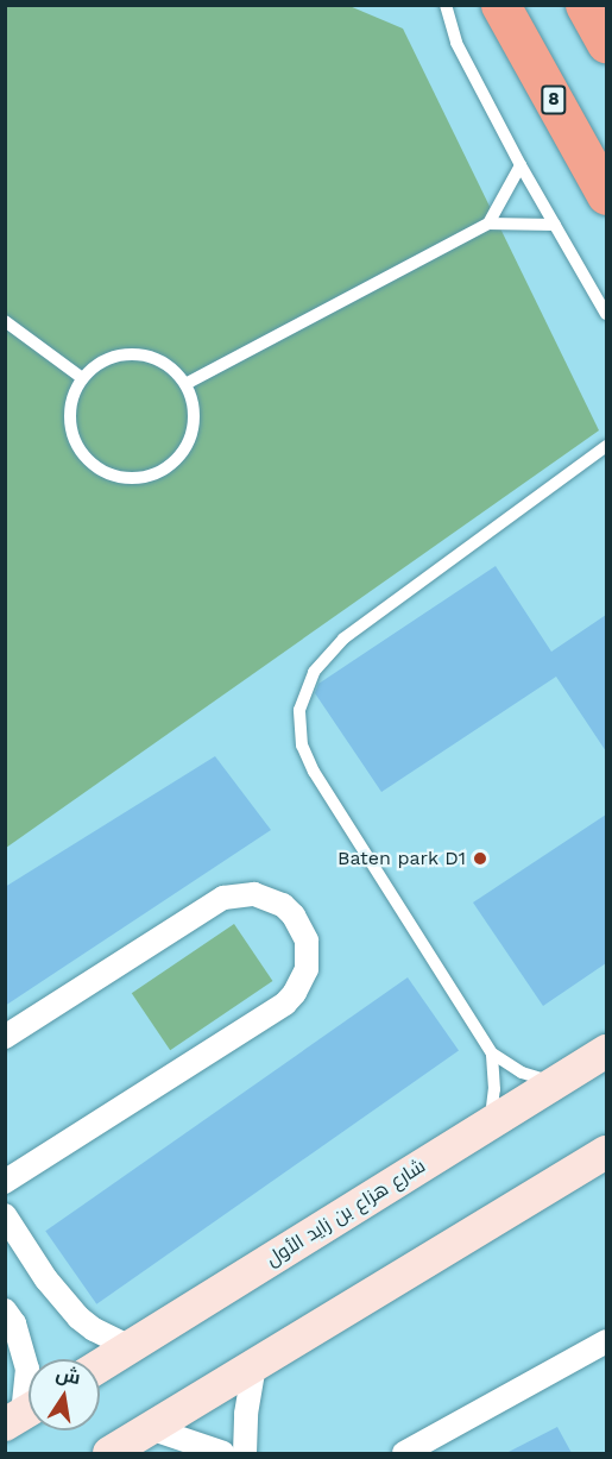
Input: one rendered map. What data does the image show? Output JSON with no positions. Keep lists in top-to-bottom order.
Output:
{
  "streets": {
    "highway": ["8"],
    "main road": ["شارع هزاع بن زايد الأول"]
  },
  "places": ["Baten park D1"],
  "north": "top"
}
